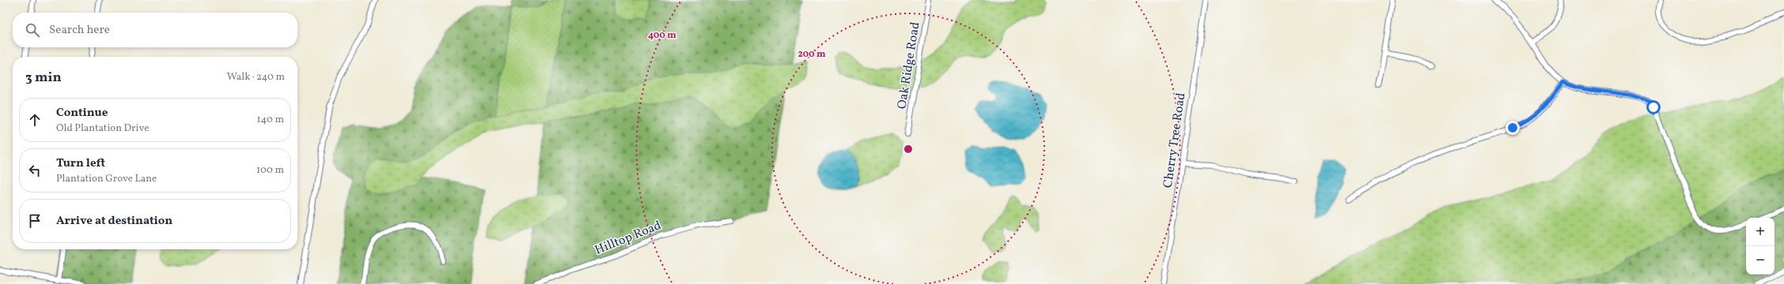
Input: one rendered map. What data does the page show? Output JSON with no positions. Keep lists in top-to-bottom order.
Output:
{
  "streets": {
    "street": ["Oak Ridge Road", "Cherry Tree Road", "Hilltop Road"]
  },
  "page": {
    "search": "Search here",
    "heading": ["3 min", "Walk · 240 m"],
    "list": [
      ["Continue", "Old Plantation Drive", "140 m"],
      ["Turn left", "Plantation Grove Lane", "100 m"],
      "Arrive at destination"
    ],
    "map_buttons": ["+", "−"]
  },
  "rings": ["400 m", "200 m"]
}
